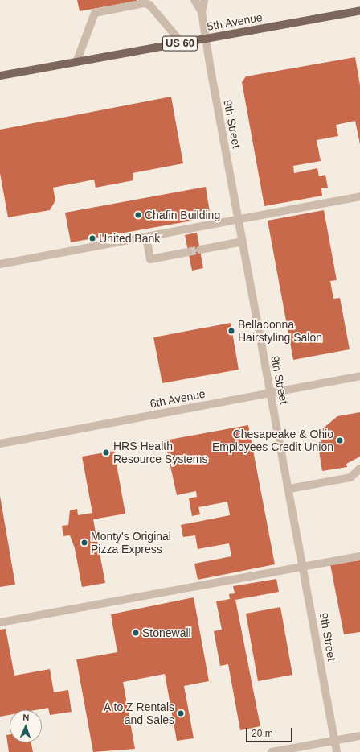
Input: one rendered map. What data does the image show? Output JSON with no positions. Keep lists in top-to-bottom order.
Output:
{
  "streets": {
    "main road": ["5th Avenue", "US 60"],
    "street": ["9th Street", "6th Avenue"]
  },
  "crossings": [
    ["5th Avenue", "9th Street"],
    ["9th Street", "6th Avenue"]
  ],
  "places": [
    "Chafin Building",
    "United Bank",
    "Belladonna Hairstyling Salon",
    "Chesapeake & Ohio Employees Credit Union",
    "HRS Health Resource Systems",
    "Monty's Original Pizza Express",
    "Stonewall",
    "A to Z Rentals and Sales"
  ],
  "scale_bar": "20 m",
  "north": "top"
}
